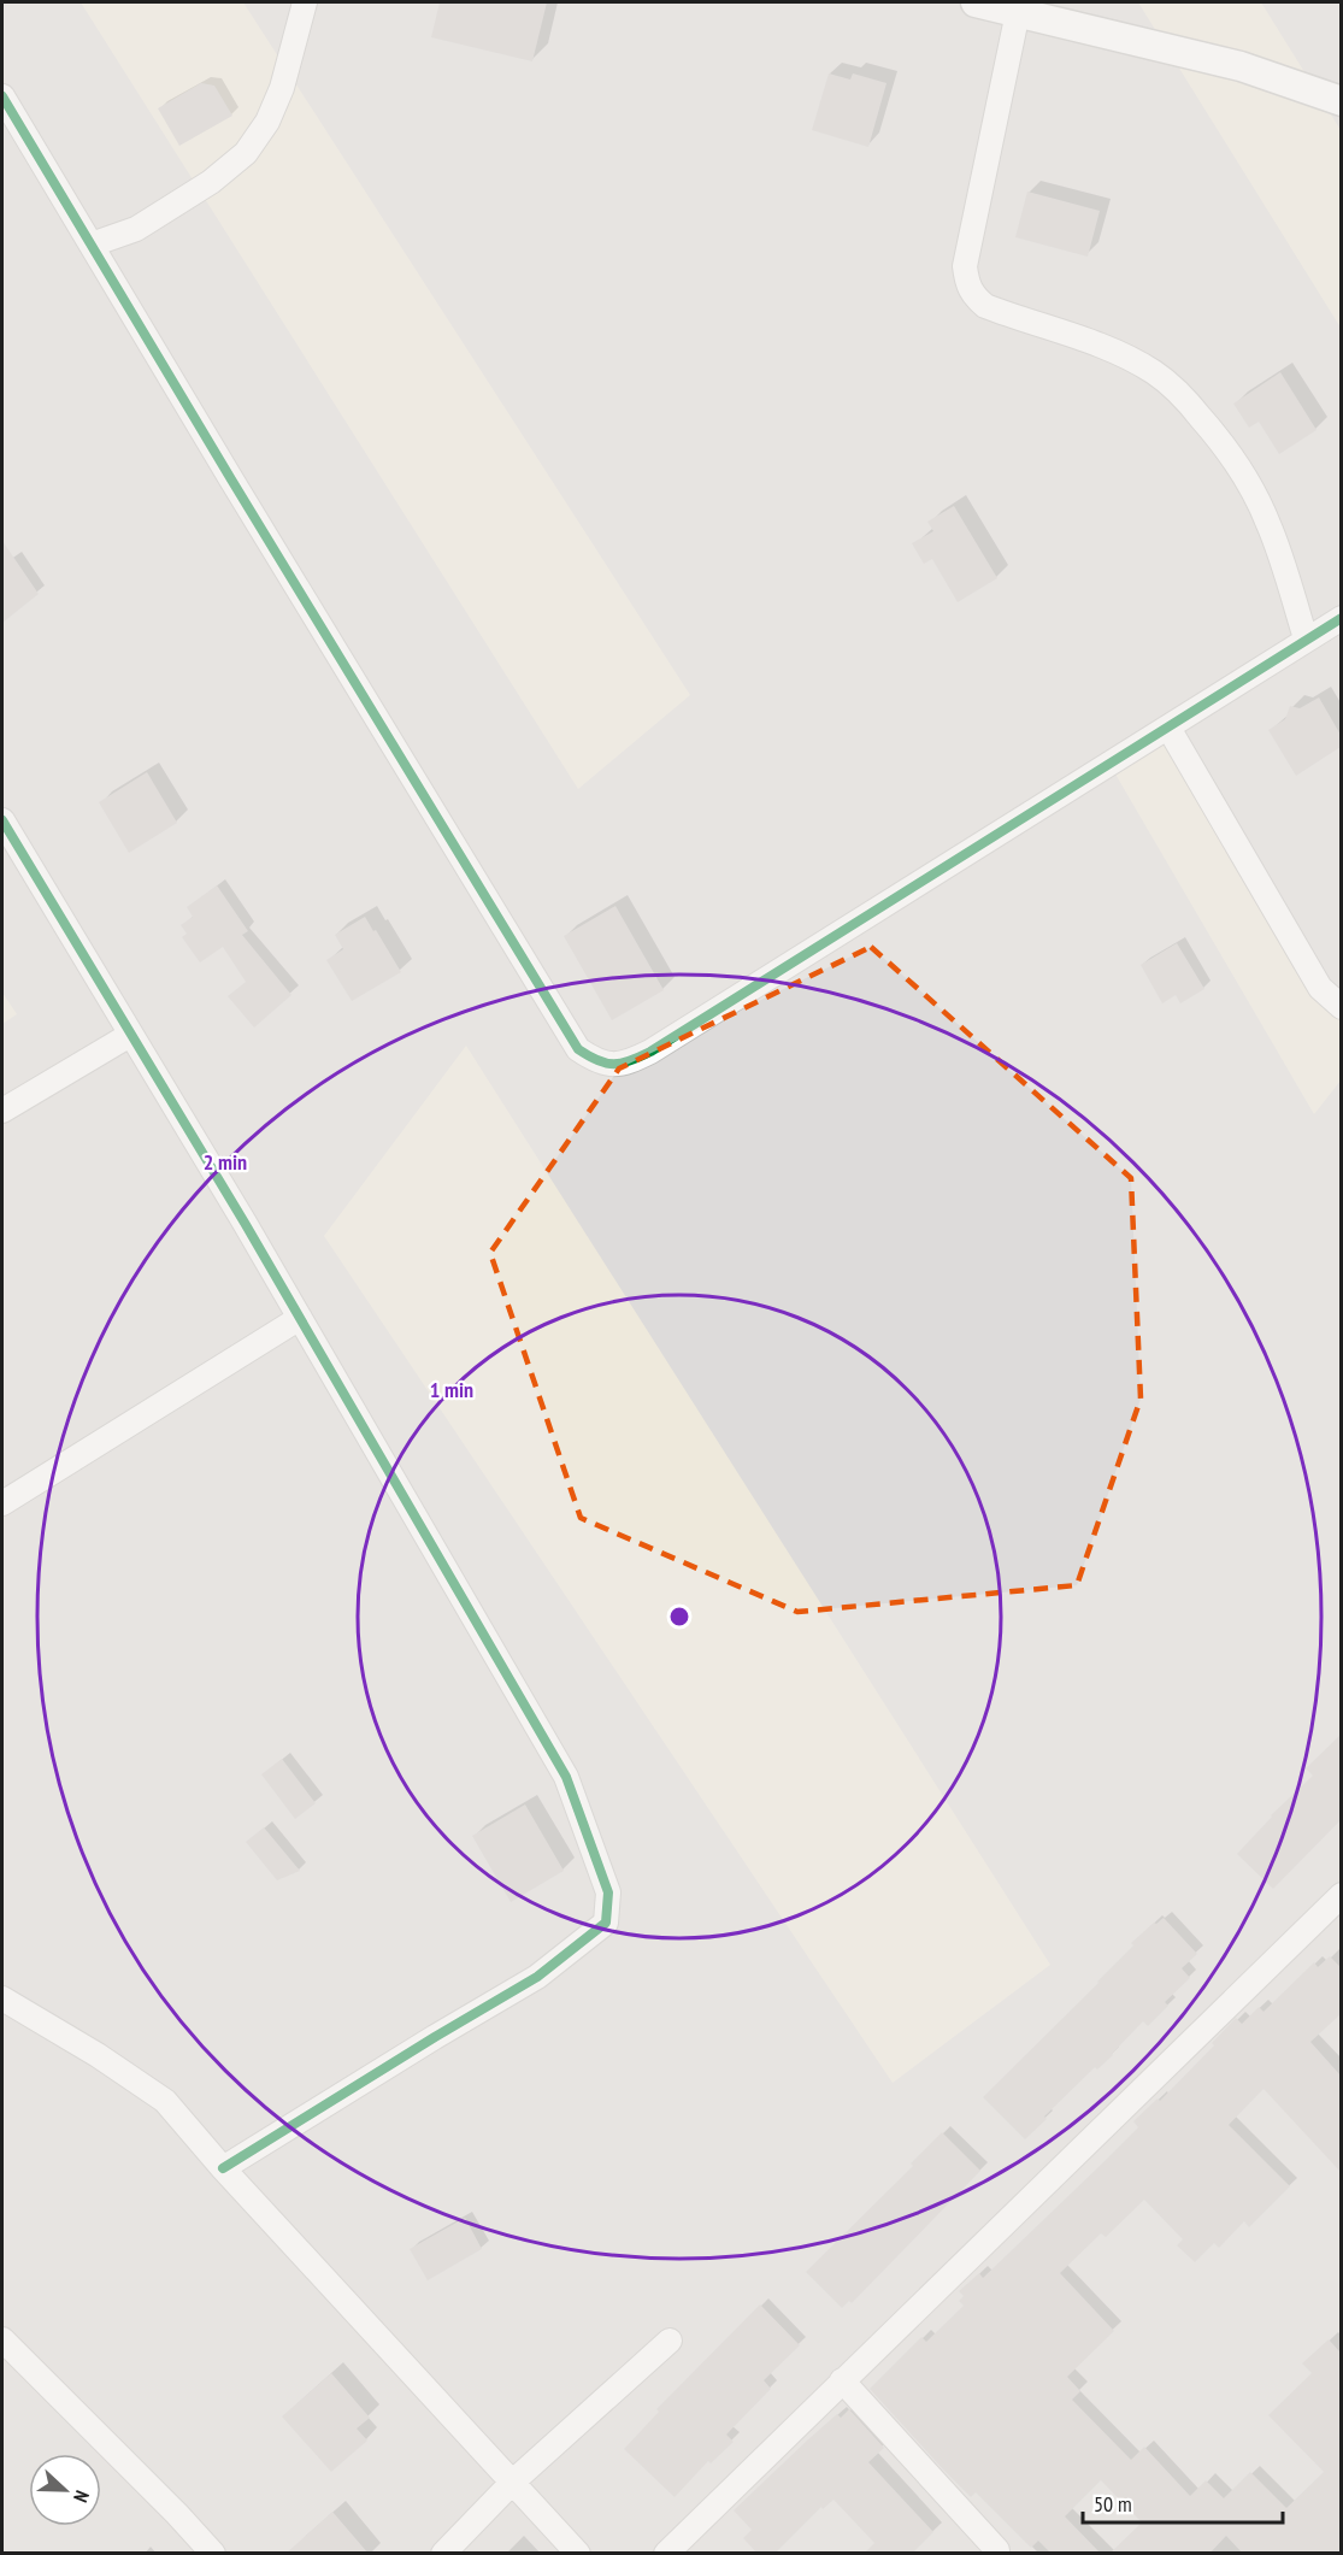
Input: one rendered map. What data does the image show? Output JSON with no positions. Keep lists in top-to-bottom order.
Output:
{
  "scale_bar": "50 m",
  "north": "right",
  "rings": ["2 min", "1 min"]
}
